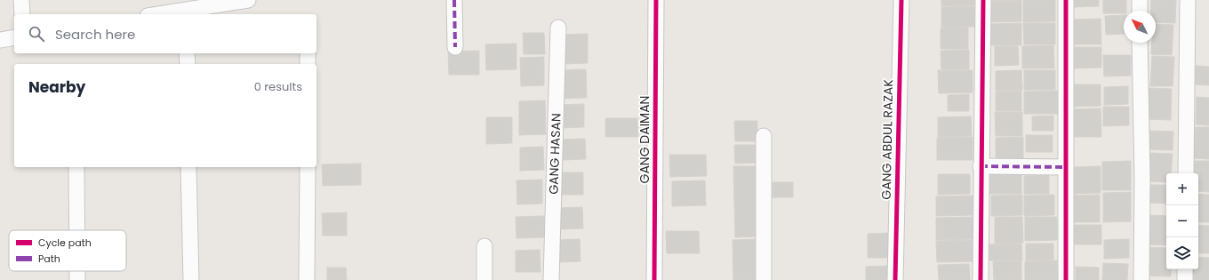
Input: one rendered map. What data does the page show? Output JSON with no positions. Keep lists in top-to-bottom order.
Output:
{
  "streets": {
    "street": ["GANG DAIMAN", "GANG ABDUL RAZAK", "GANG HASAN"]
  },
  "legend": ["Cycle path", "Path"],
  "north": "top left",
  "page": {
    "search": "Search here",
    "heading": ["Nearby", "0 results"],
    "map_buttons": ["+", "−"]
  }
}
